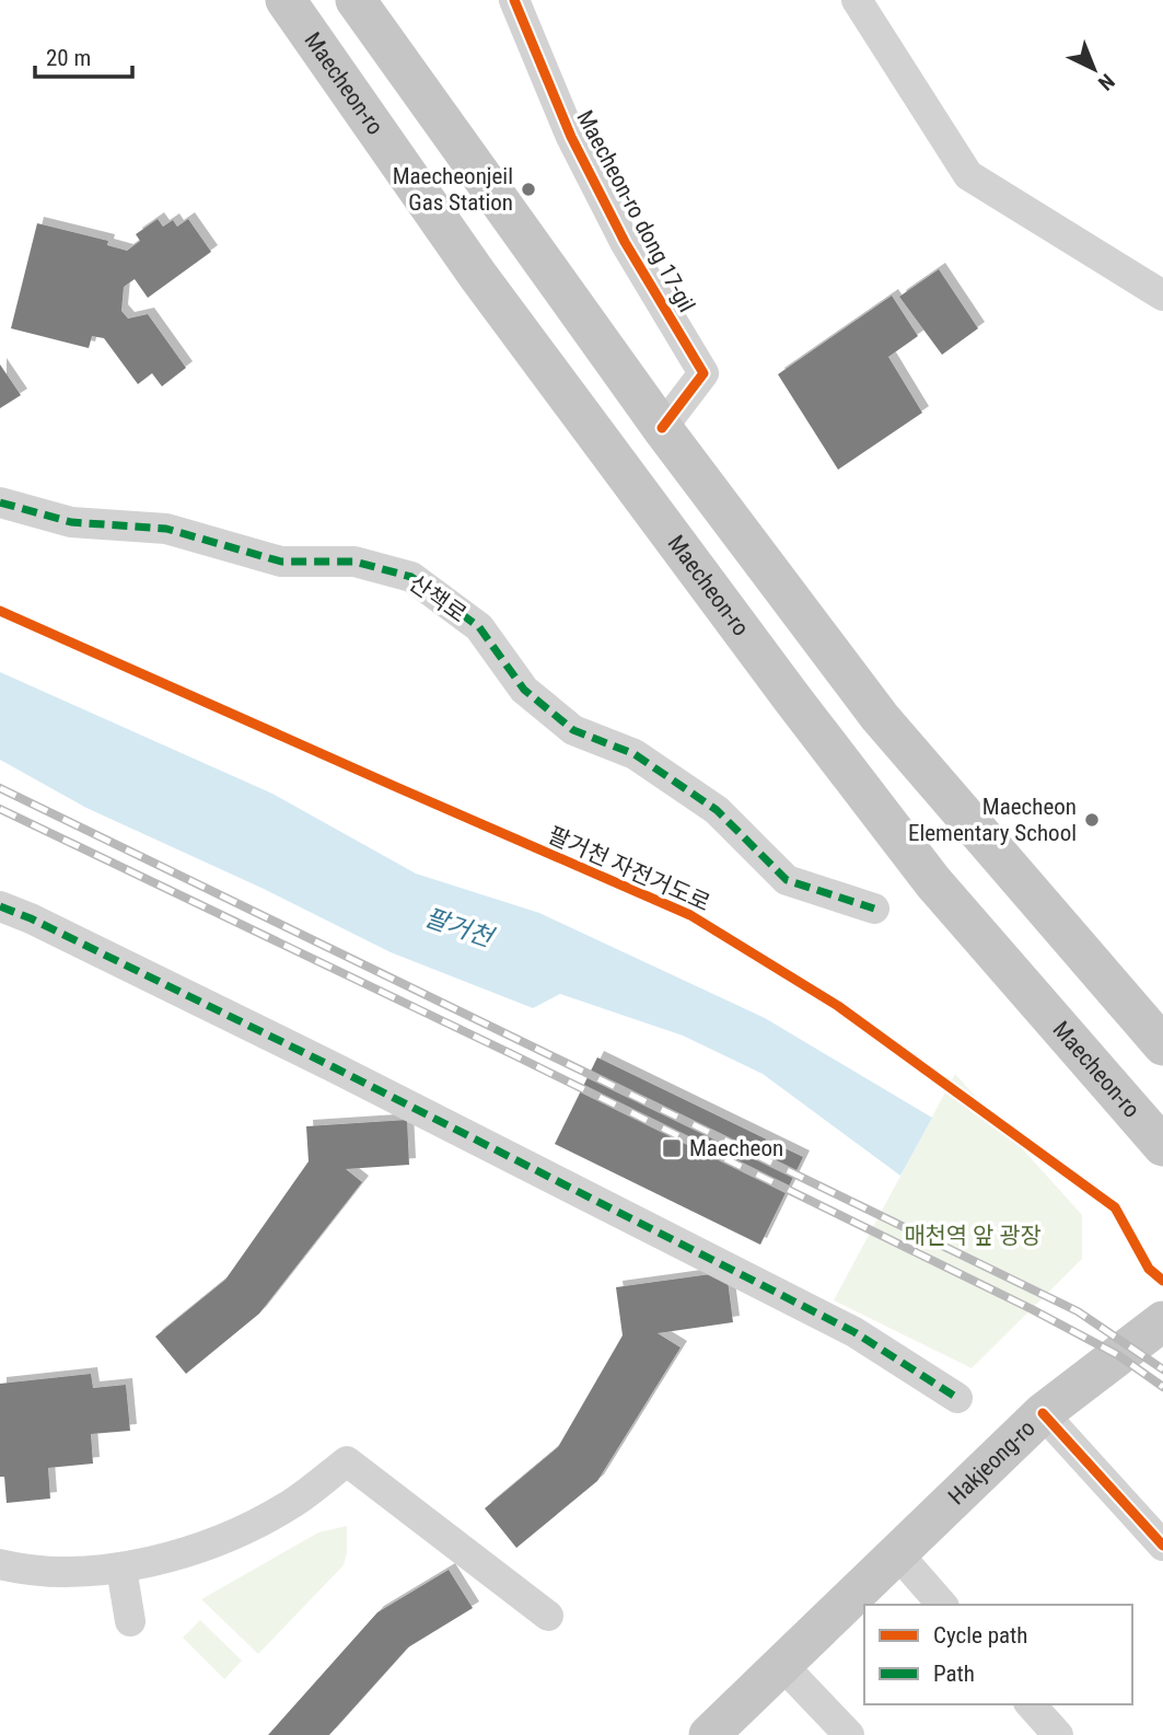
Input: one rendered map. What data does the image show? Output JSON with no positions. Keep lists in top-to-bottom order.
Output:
{
  "streets": {
    "main road": ["Maecheon-ro", "Hakjeong-ro"],
    "street": ["Maecheon-ro dong 17-gil", "산책로"],
    "cycle path": ["팔거천 자전거도로"]
  },
  "water": ["팔거천"],
  "parks": ["매천역 앞 광장"],
  "places": {
    "other": ["Maecheonjeil Gas Station", "Maecheon Elementary School"],
    "transit": ["Maecheon"]
  },
  "legend": ["Cycle path", "Path"],
  "scale_bar": "20 m",
  "north": "bottom right"
}
